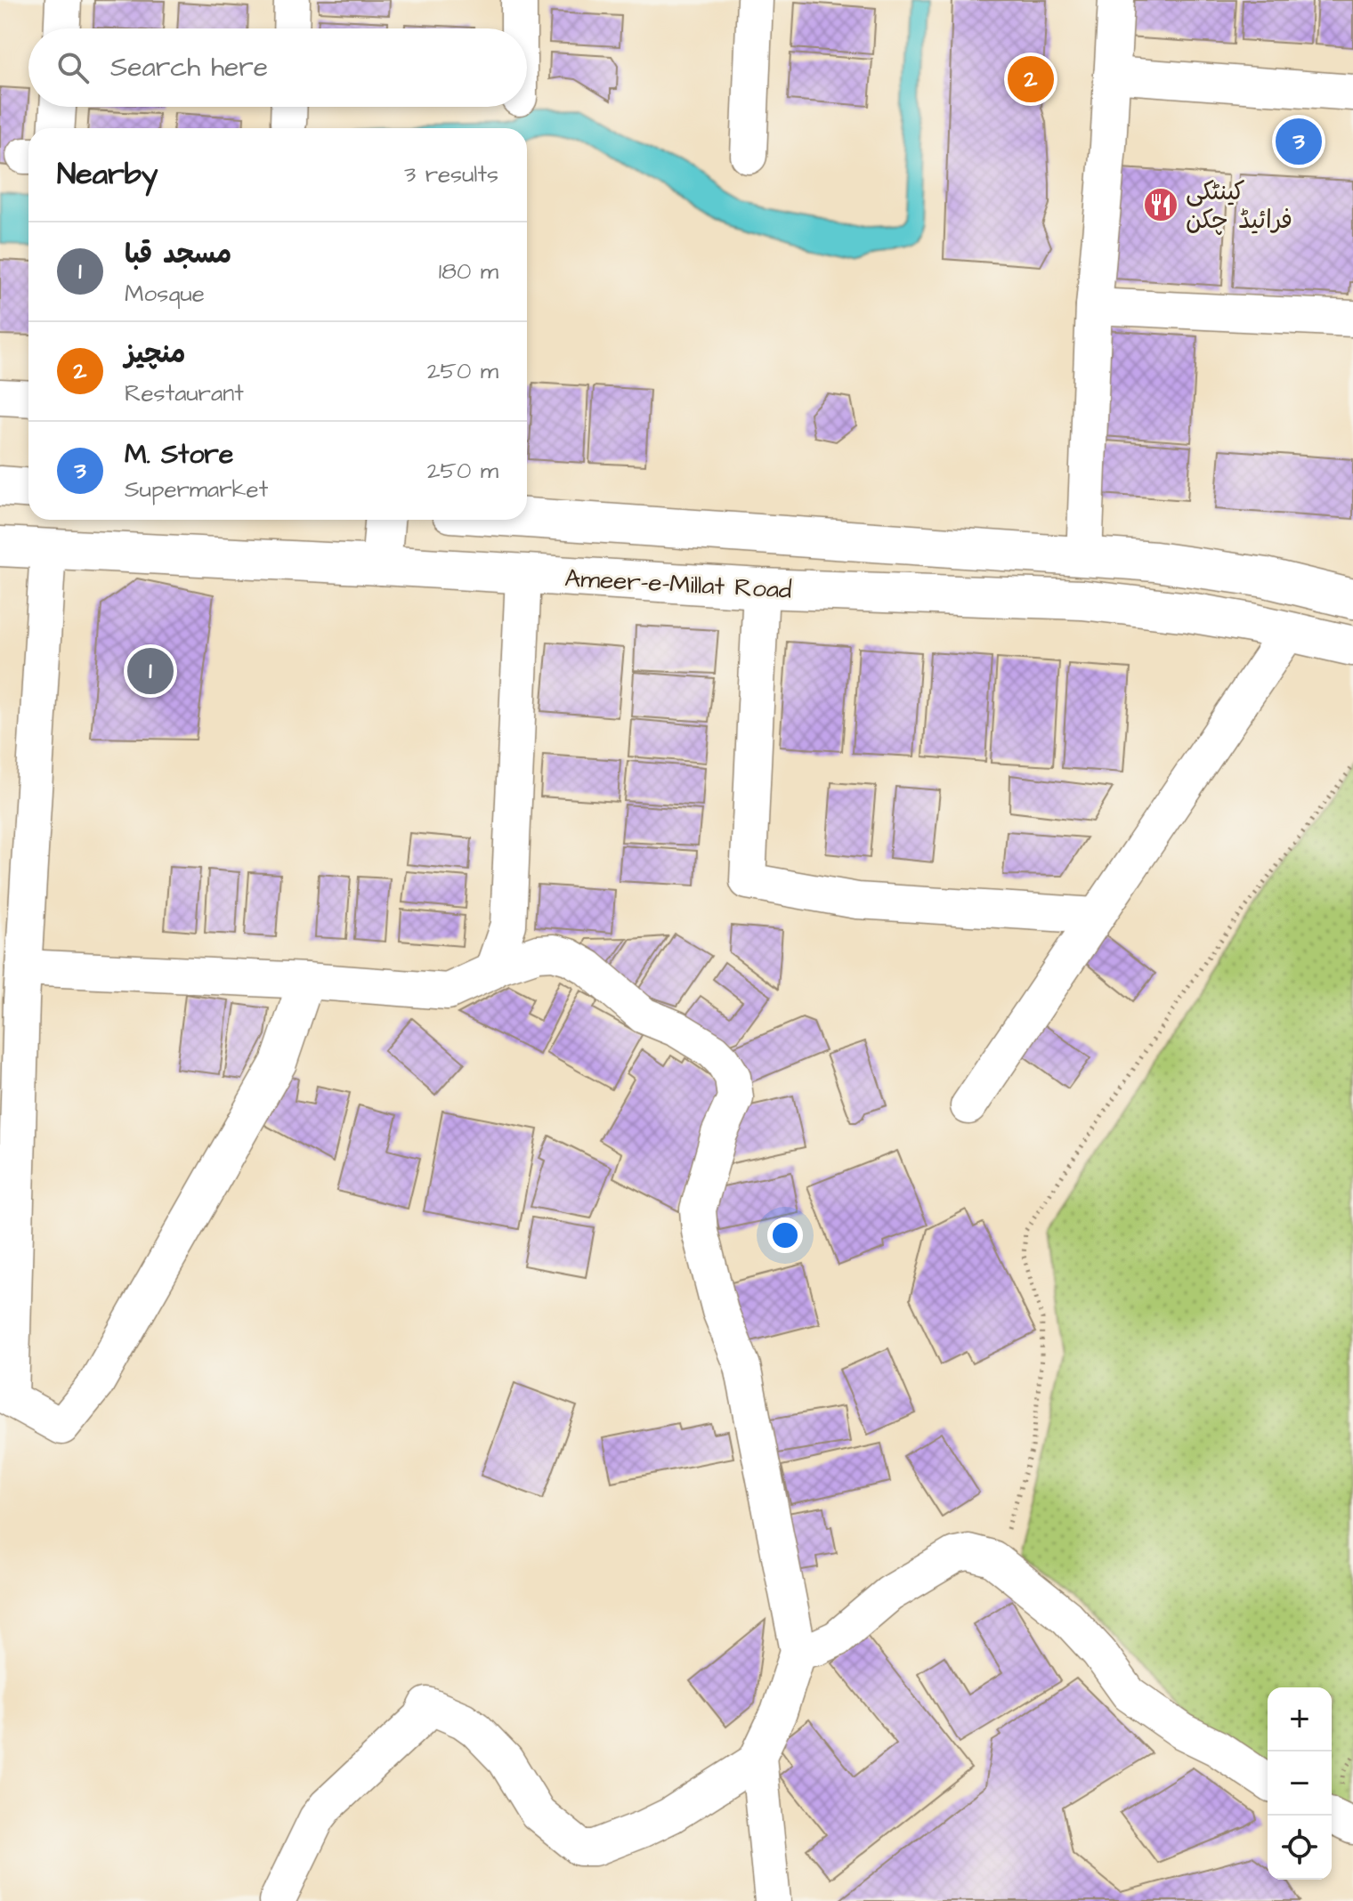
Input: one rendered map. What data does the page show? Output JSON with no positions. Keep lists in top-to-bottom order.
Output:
{
  "streets": {
    "main road": ["Ameer-e-Millat Road"]
  },
  "places": {
    "restaurant": ["کینٹکی فرائیڈ چکن"]
  },
  "page": {
    "search": "Search here",
    "pins": ["2", "3", "1"],
    "heading": ["Nearby", "3 results"],
    "list": [
      {
        "mark": "1",
        "name": "مسجد قبا",
        "note": "Mosque",
        "value": "180 m"
      },
      {
        "mark": "2",
        "name": "منچیز",
        "note": "Restaurant",
        "value": "250 m"
      },
      {
        "mark": "3",
        "name": "M. Store",
        "note": "Supermarket",
        "value": "250 m"
      }
    ],
    "map_buttons": ["+", "−"]
  }
}
